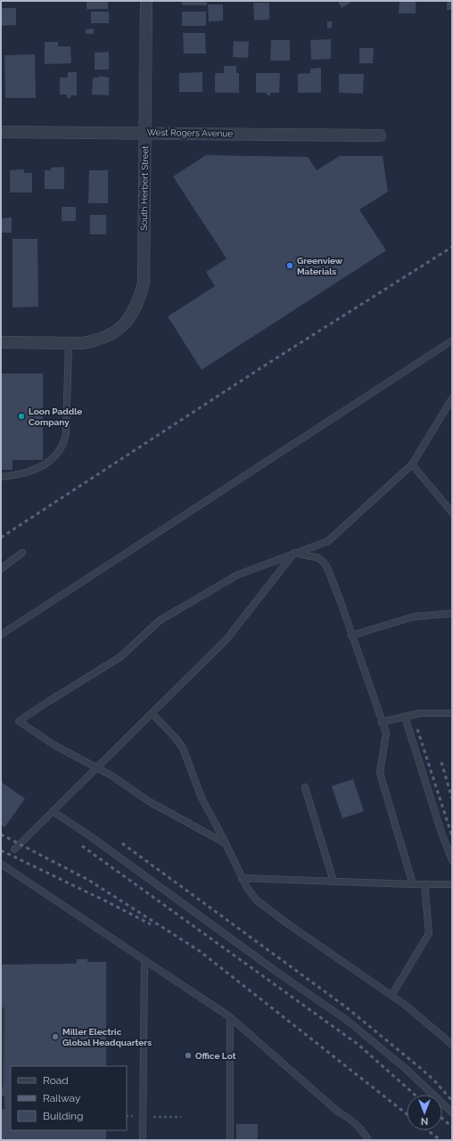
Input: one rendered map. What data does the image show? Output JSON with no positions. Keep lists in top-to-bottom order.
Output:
{
  "streets": {
    "street": ["West Rogers Avenue", "South Herbert Street"]
  },
  "crossings": [
    ["West Rogers Avenue", "South Herbert Street"]
  ],
  "places": [
    "Greenview Materials",
    "Loon Paddle Company",
    "Miller Electric Global Headquarters",
    "Office Lot"
  ],
  "legend": ["Road", "Railway", "Building"],
  "north": "bottom"
}
